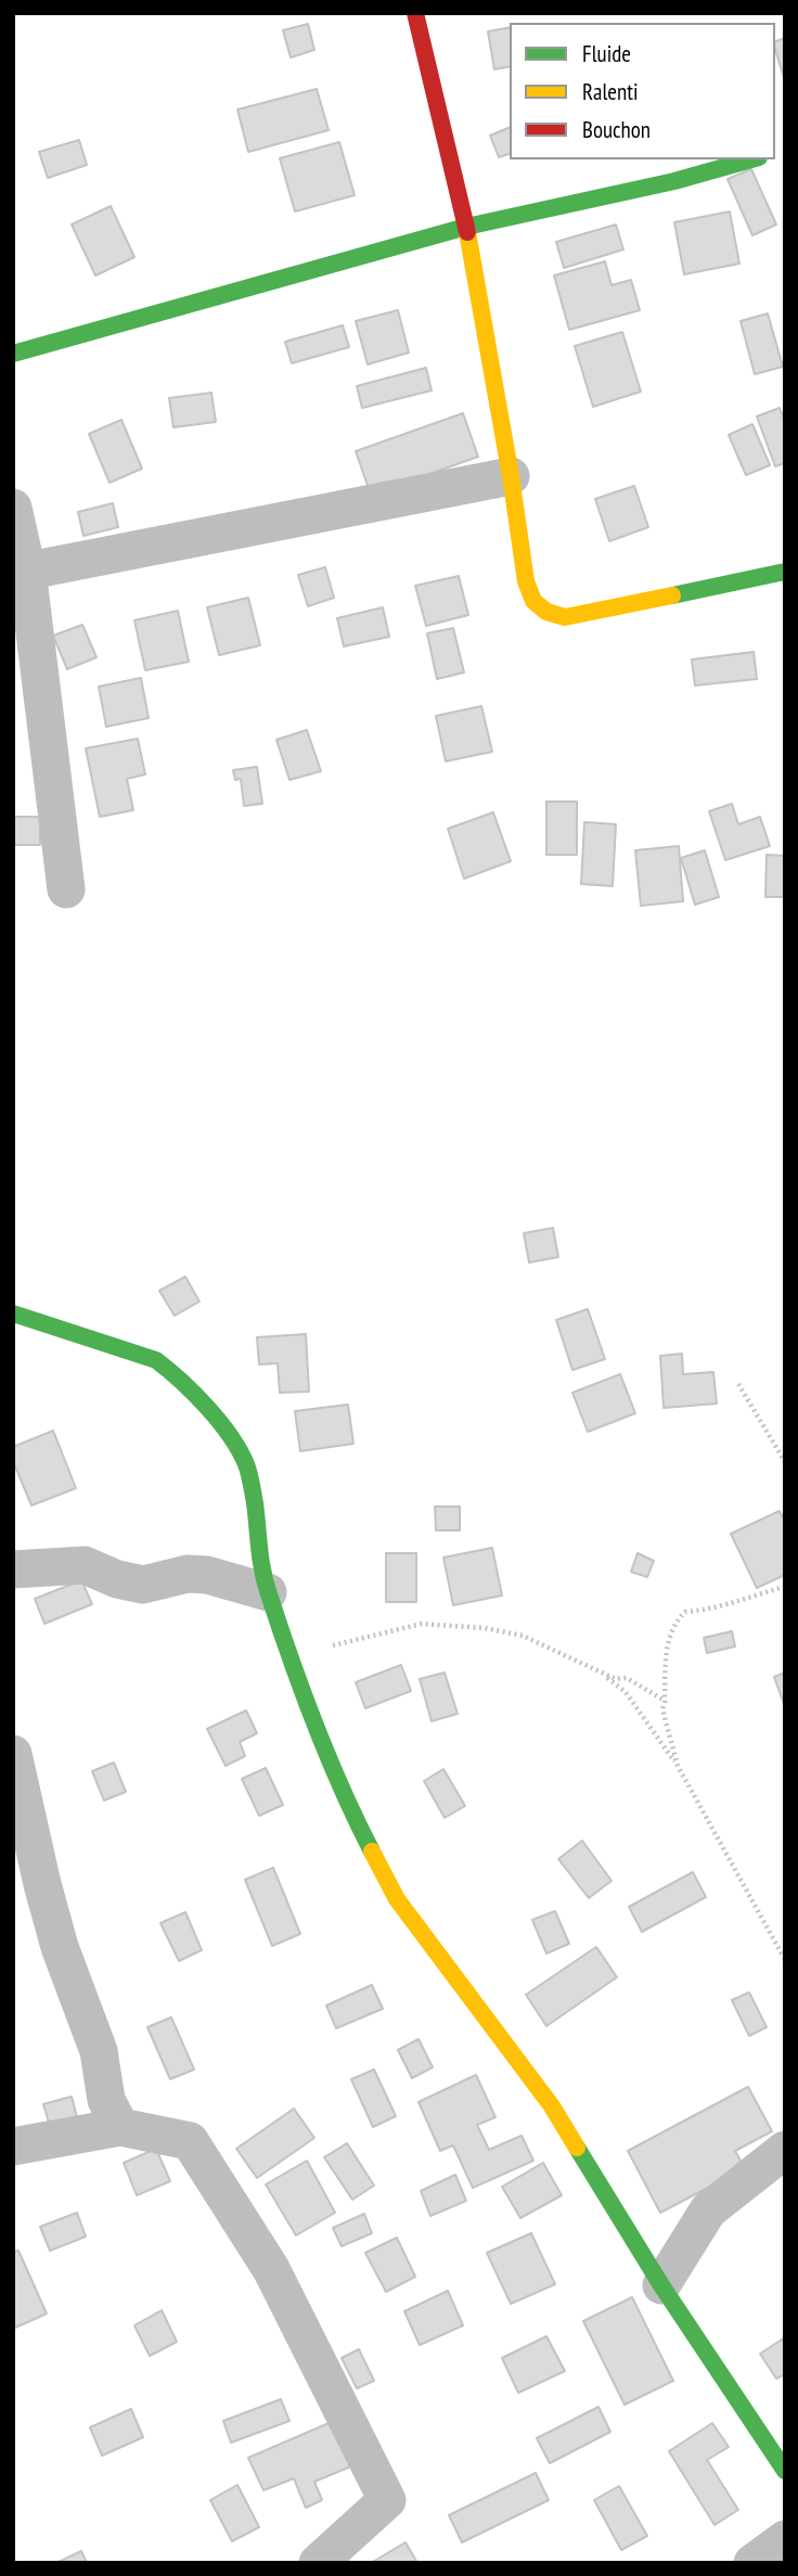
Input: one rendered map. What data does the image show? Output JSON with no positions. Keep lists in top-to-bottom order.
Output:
{
  "legend": ["Fluide", "Ralenti", "Bouchon"]
}
